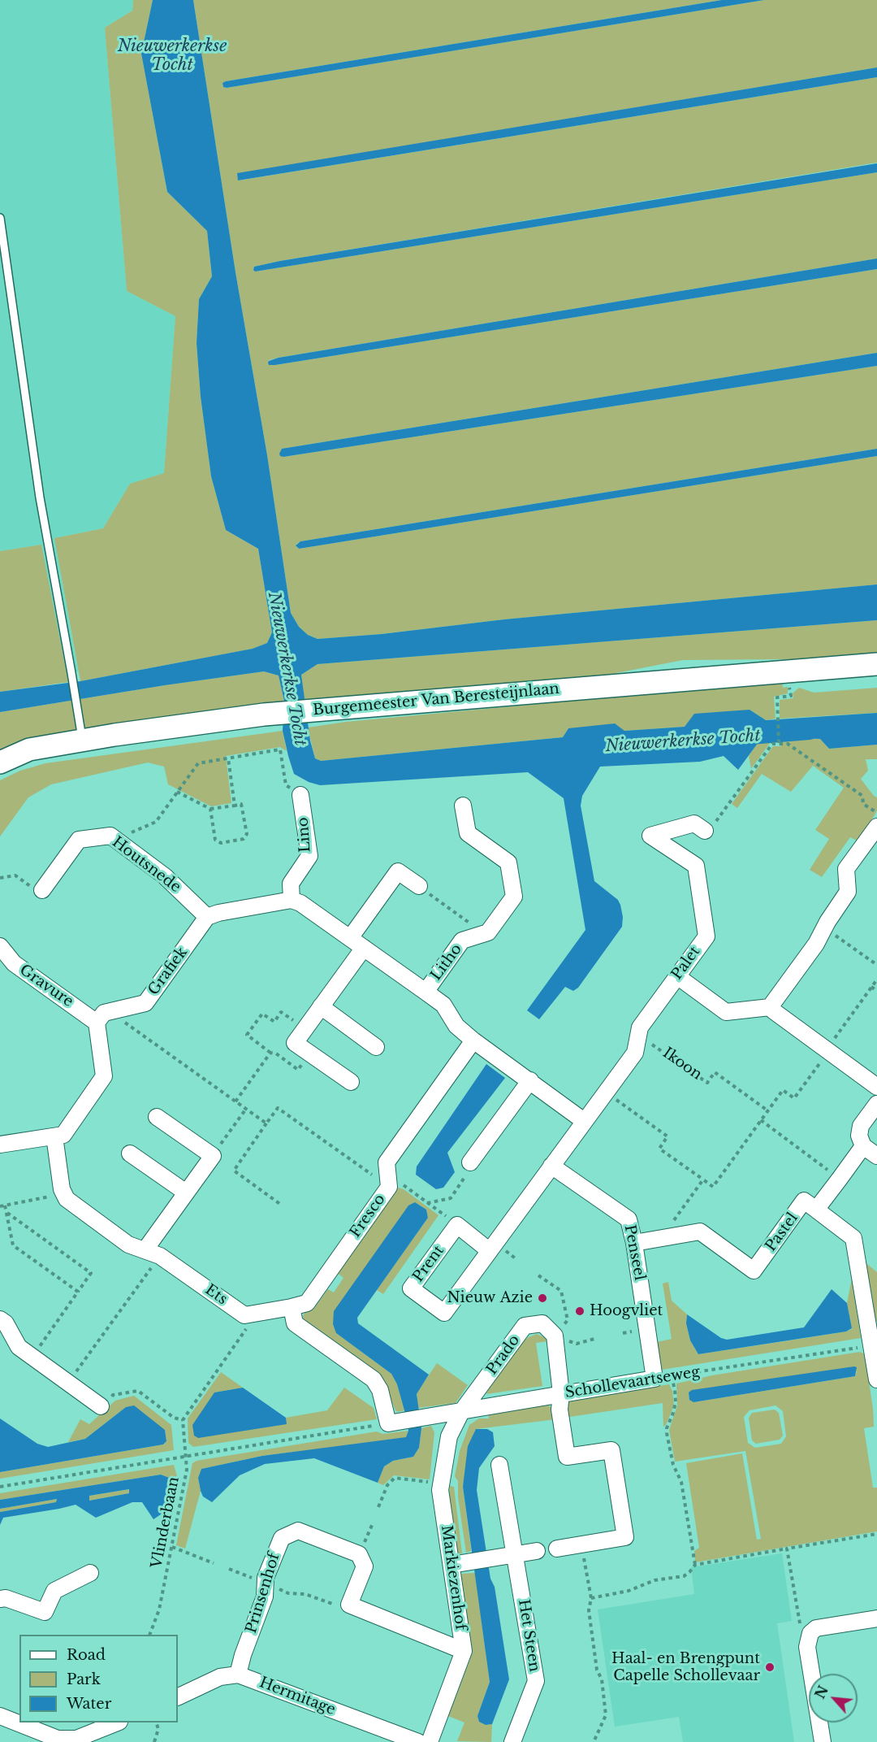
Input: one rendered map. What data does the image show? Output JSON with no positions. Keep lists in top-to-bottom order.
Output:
{
  "streets": {
    "main road": ["Burgemeester Van Beresteijnlaan"],
    "street": [
      "Lino",
      "Houtsnede",
      "Litho",
      "Palet",
      "Grafiek",
      "Gravure",
      "Fresco",
      "Pastel",
      "Penseel",
      "Prent",
      "Ets",
      "Prado",
      "Schollevaartseweg",
      "Markiezenhof",
      "Prinsenhof",
      "Het Steen",
      "Hermitage"
    ],
    "path": ["Ikoon", "Vlinderbaan"]
  },
  "crossings": [
    ["Houtsnede", "Grafiek"],
    ["Palet", "Ikoon"],
    ["Palet", "Prent"],
    ["Grafiek", "Gravure"],
    ["Pastel", "Penseel"],
    ["Penseel", "Prent"],
    ["Penseel", "Schollevaartseweg"],
    ["Prado", "Schollevaartseweg"],
    ["Prado", "Markiezenhof"],
    ["Schollevaartseweg", "Markiezenhof"],
    ["Prinsenhof", "Hermitage"]
  ],
  "water": ["Nieuwerkerkse Tocht"],
  "places": ["Nieuw Azie", "Hoogvliet", "Haal- en Brengpunt Capelle Schollevaar"],
  "legend": ["Road", "Park", "Water"],
  "north": "top left"
}
